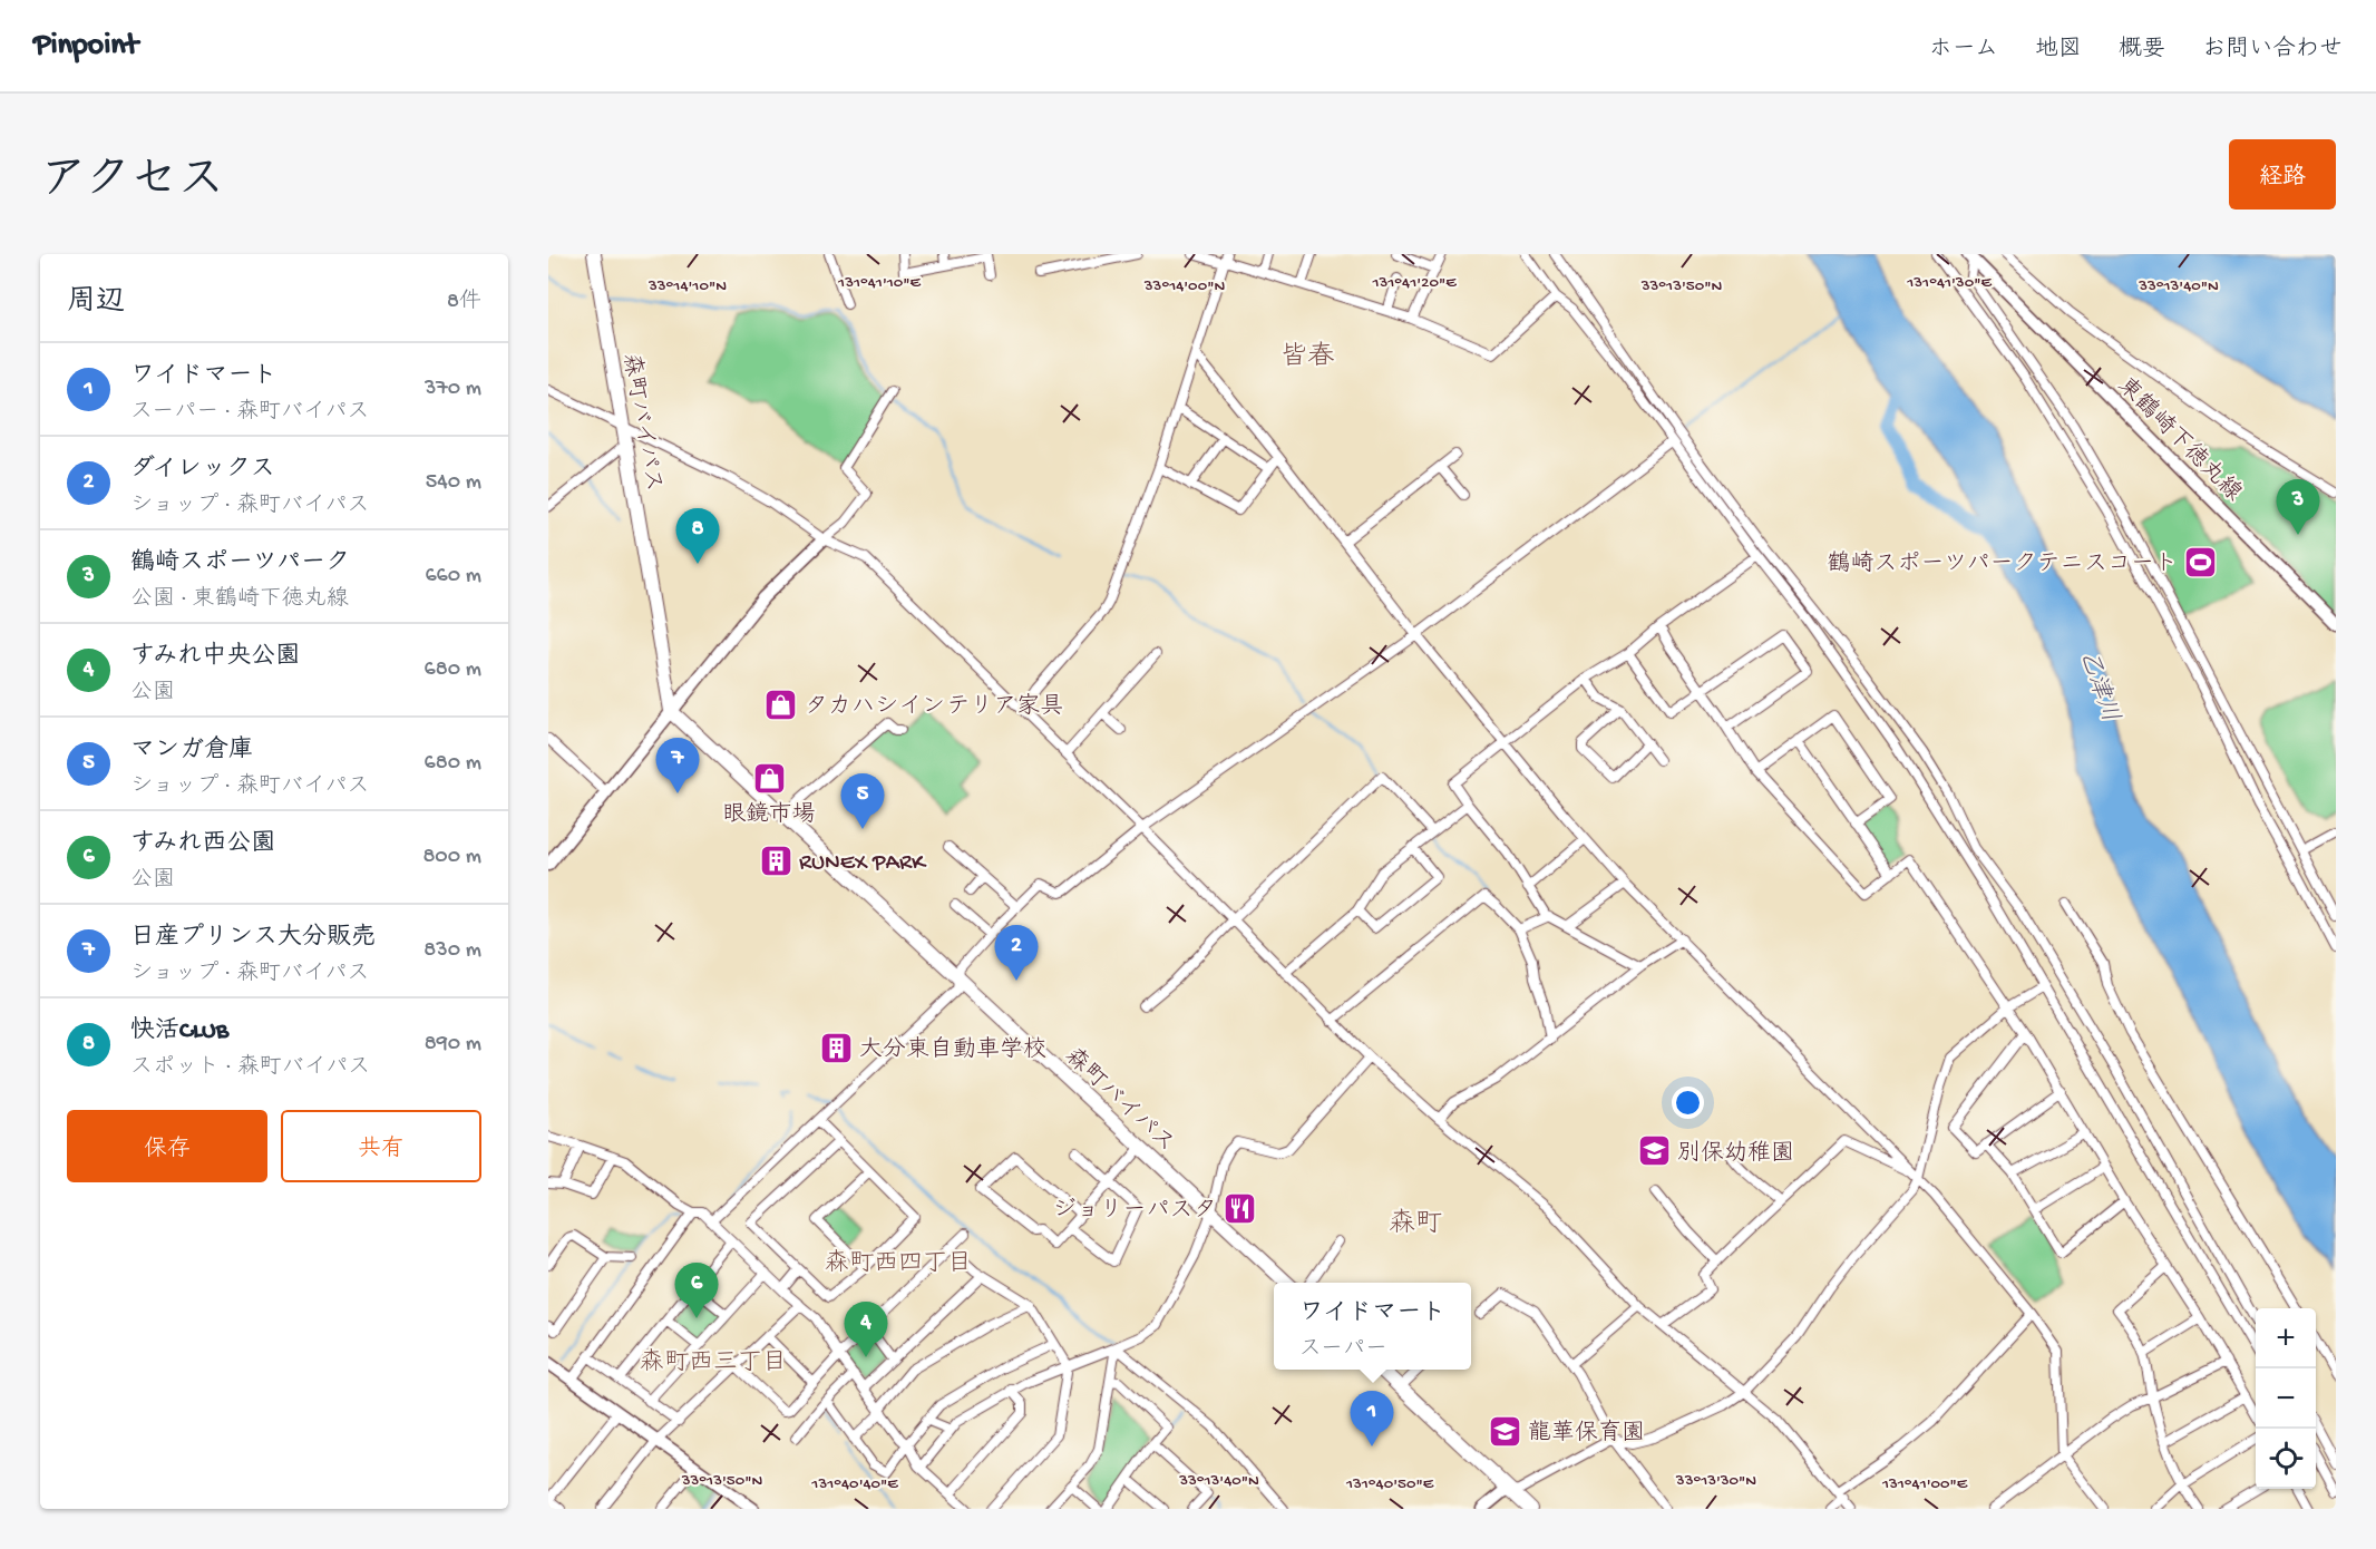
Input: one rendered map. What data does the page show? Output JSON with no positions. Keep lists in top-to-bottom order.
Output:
{
  "streets": {
    "main road": ["森町バイパス"],
    "street": ["東鶴崎下徳丸線"]
  },
  "districts": [
    "皆春",
    "森町",
    "森町西四丁目",
    "森町西三丁目"
  ],
  "water": ["乙津川"],
  "places": {
    "sports": ["鶴崎スポーツパークテニスコート"],
    "shop": ["タカハシインテリア家具", "眼鏡市場"],
    "building": ["RUNEX PARK", "大分東自動車学校"],
    "school or university": ["別保幼稚園", "龍華保育園"],
    "restaurant": ["ジョリーパスタ"]
  },
  "page": {
    "header": "Pinpoint",
    "nav": [
      "ホーム",
      "地図",
      "概要",
      "お問い合わせ"
    ],
    "title": "アクセス",
    "buttons": [
      "経路",
      ["保存", "共有"]
    ],
    "heading": ["周辺", "8件"],
    "list": [
      {
        "mark": "1",
        "name": "ワイドマート",
        "note": "スーパー · 森町バイパス",
        "value": "370 m"
      },
      {
        "mark": "2",
        "name": "ダイレックス",
        "note": "ショップ · 森町バイパス",
        "value": "540 m"
      },
      {
        "mark": "3",
        "name": "鶴崎スポーツパーク",
        "note": "公園 · 東鶴崎下徳丸線",
        "value": "660 m"
      },
      {
        "mark": "4",
        "name": "すみれ中央公園",
        "note": "公園",
        "value": "680 m"
      },
      {
        "mark": "5",
        "name": "マンガ倉庫",
        "note": "ショップ · 森町バイパス",
        "value": "680 m"
      },
      {
        "mark": "6",
        "name": "すみれ西公園",
        "note": "公園",
        "value": "800 m"
      },
      {
        "mark": "7",
        "name": "日産プリンス大分販売",
        "note": "ショップ · 森町バイパス",
        "value": "830 m"
      },
      {
        "mark": "8",
        "name": "快活CLUB",
        "note": "スポット · 森町バイパス",
        "value": "890 m"
      }
    ],
    "pins": [
      "3",
      "8",
      "7",
      "5",
      "2",
      "6",
      "4",
      "1"
    ],
    "popup": ["ワイドマート", "スーパー"],
    "map_buttons": ["+", "−"]
  },
  "coordinates": [
    "131°41'10\"E",
    "131°41'20\"E",
    "131°41'30\"E",
    "33°14'10\"N",
    "33°14'00\"N",
    "33°13'50\"N",
    "33°13'40\"N",
    "33°13'30\"N",
    "131°40'40\"E",
    "131°40'50\"E",
    "131°41'00\"E"
  ]
}
